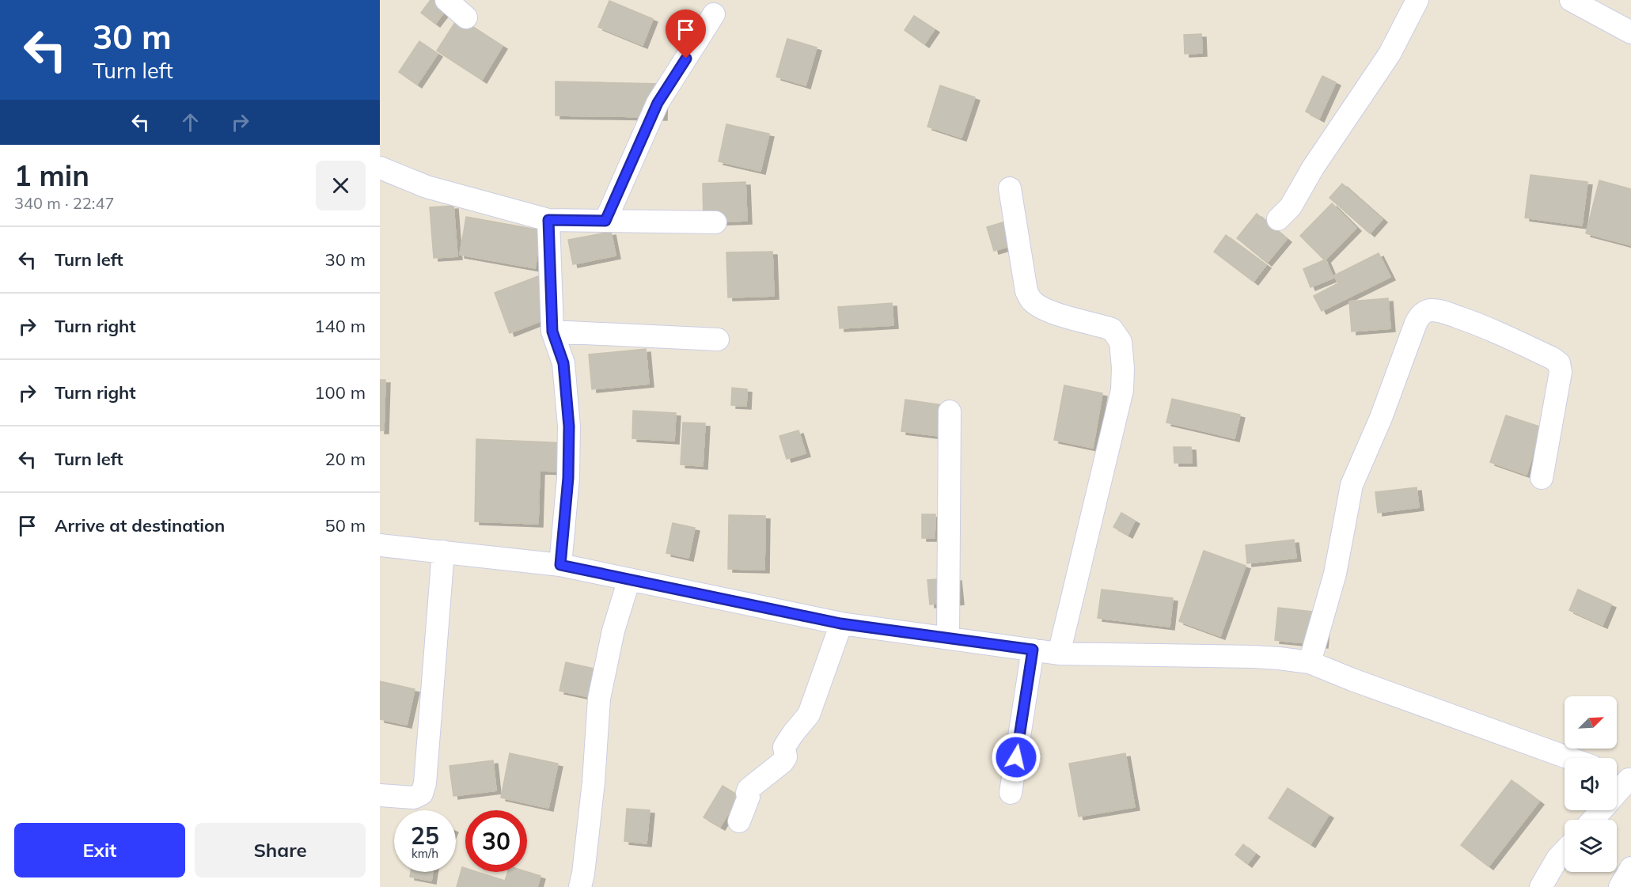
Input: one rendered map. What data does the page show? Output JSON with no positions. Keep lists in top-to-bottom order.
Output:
{
  "north": "top right",
  "page": {
    "turn": ["30 m", "Turn left"],
    "heading": ["1 min", "340 m · 22:47"],
    "list": [
      {
        "name": "Turn left",
        "value": "30 m"
      },
      {
        "name": "Turn right",
        "value": "140 m"
      },
      {
        "name": "Turn right",
        "value": "100 m"
      },
      {
        "name": "Turn left",
        "value": "20 m"
      },
      {
        "name": "Arrive at destination",
        "value": "50 m"
      }
    ],
    "speed": "25 km/h",
    "limit": "30",
    "buttons": ["Exit", "Share"]
  }
}
